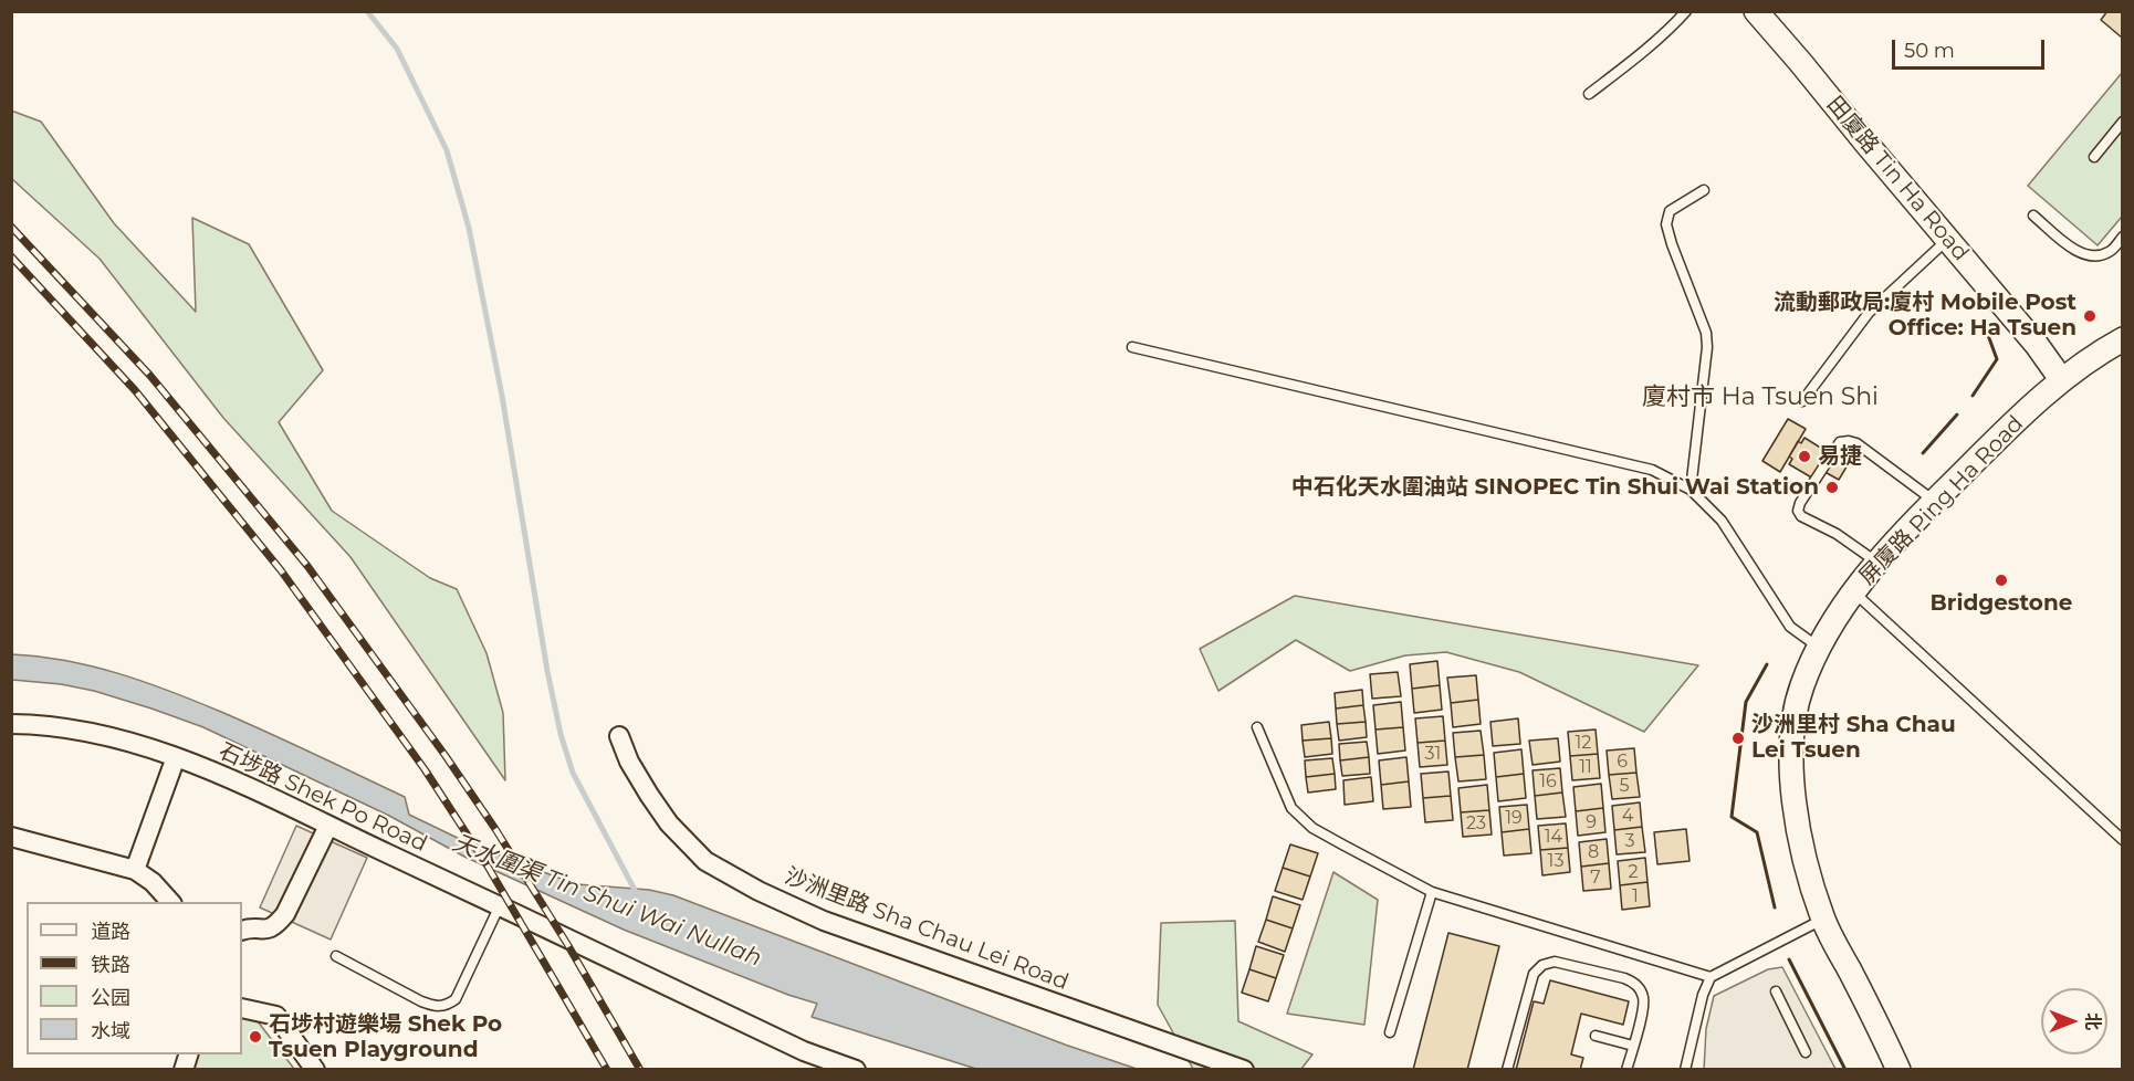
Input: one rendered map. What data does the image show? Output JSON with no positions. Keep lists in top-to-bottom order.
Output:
{
  "streets": {
    "street": [
      "田廈路 Tin Ha Road",
      "屏廈路 Ping Ha Road",
      "石埗路 Shek Po Road",
      "沙洲里路 Sha Chau Lei Road"
    ]
  },
  "crossings": [
    ["田廈路 Tin Ha Road", "屏廈路 Ping Ha Road"]
  ],
  "districts": ["廈村市 Ha Tsuen Shi"],
  "water": ["天水圍渠 Tin Shui Wai Nullah"],
  "places": [
    "流動郵政局:廈村 Mobile Post Office: Ha Tsuen",
    "易捷",
    "中石化天水圍油站 SINOPEC Tin Shui Wai Station",
    "Bridgestone",
    "沙洲里村 Sha Chau Lei Tsuen",
    "石埗村遊樂場 Shek Po Tsuen Playground"
  ],
  "house_numbers": [
    "12",
    "31",
    "6",
    "11",
    "16",
    "5",
    "4",
    "19",
    "9",
    "23",
    "14",
    "3",
    "8",
    "13",
    "2",
    "7",
    "1"
  ],
  "legend": [
    "道路",
    "铁路",
    "公园",
    "水域"
  ],
  "scale_bar": "50 m",
  "north": "right"
}
